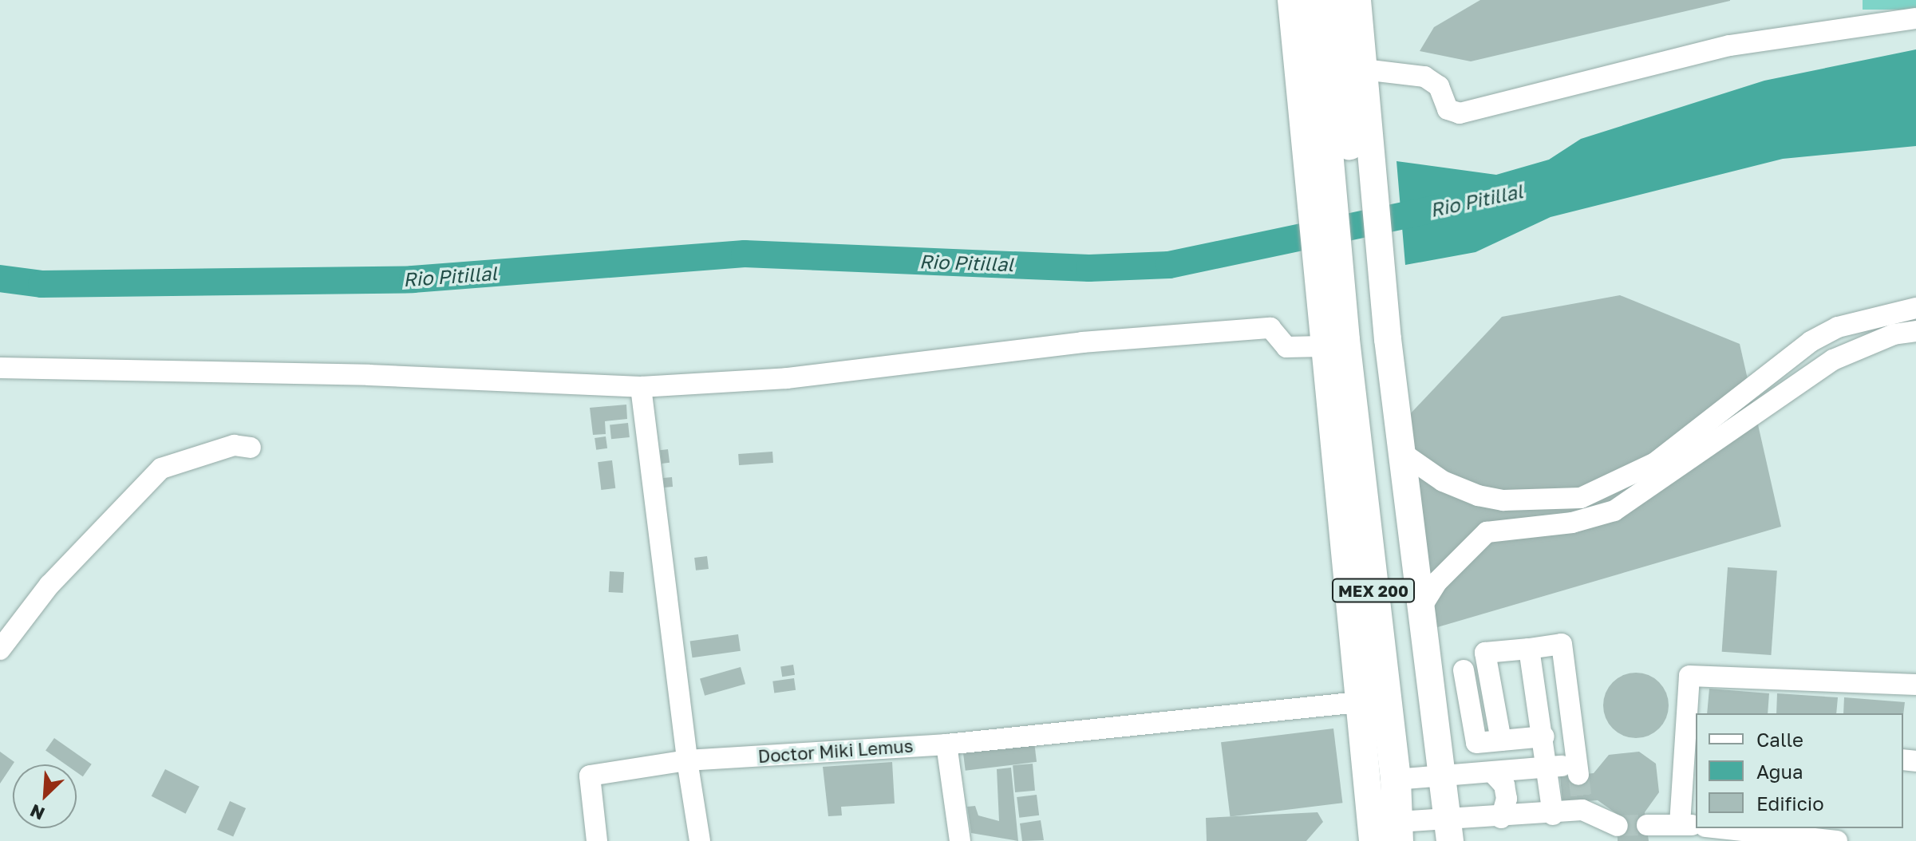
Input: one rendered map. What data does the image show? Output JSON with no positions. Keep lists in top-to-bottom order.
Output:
{
  "streets": {
    "highway": ["MEX 200"],
    "street": ["Doctor Miki Lemus"]
  },
  "water": ["Rio Pitillal"],
  "legend": ["Calle", "Agua", "Edificio"],
  "north": "bottom left"
}
